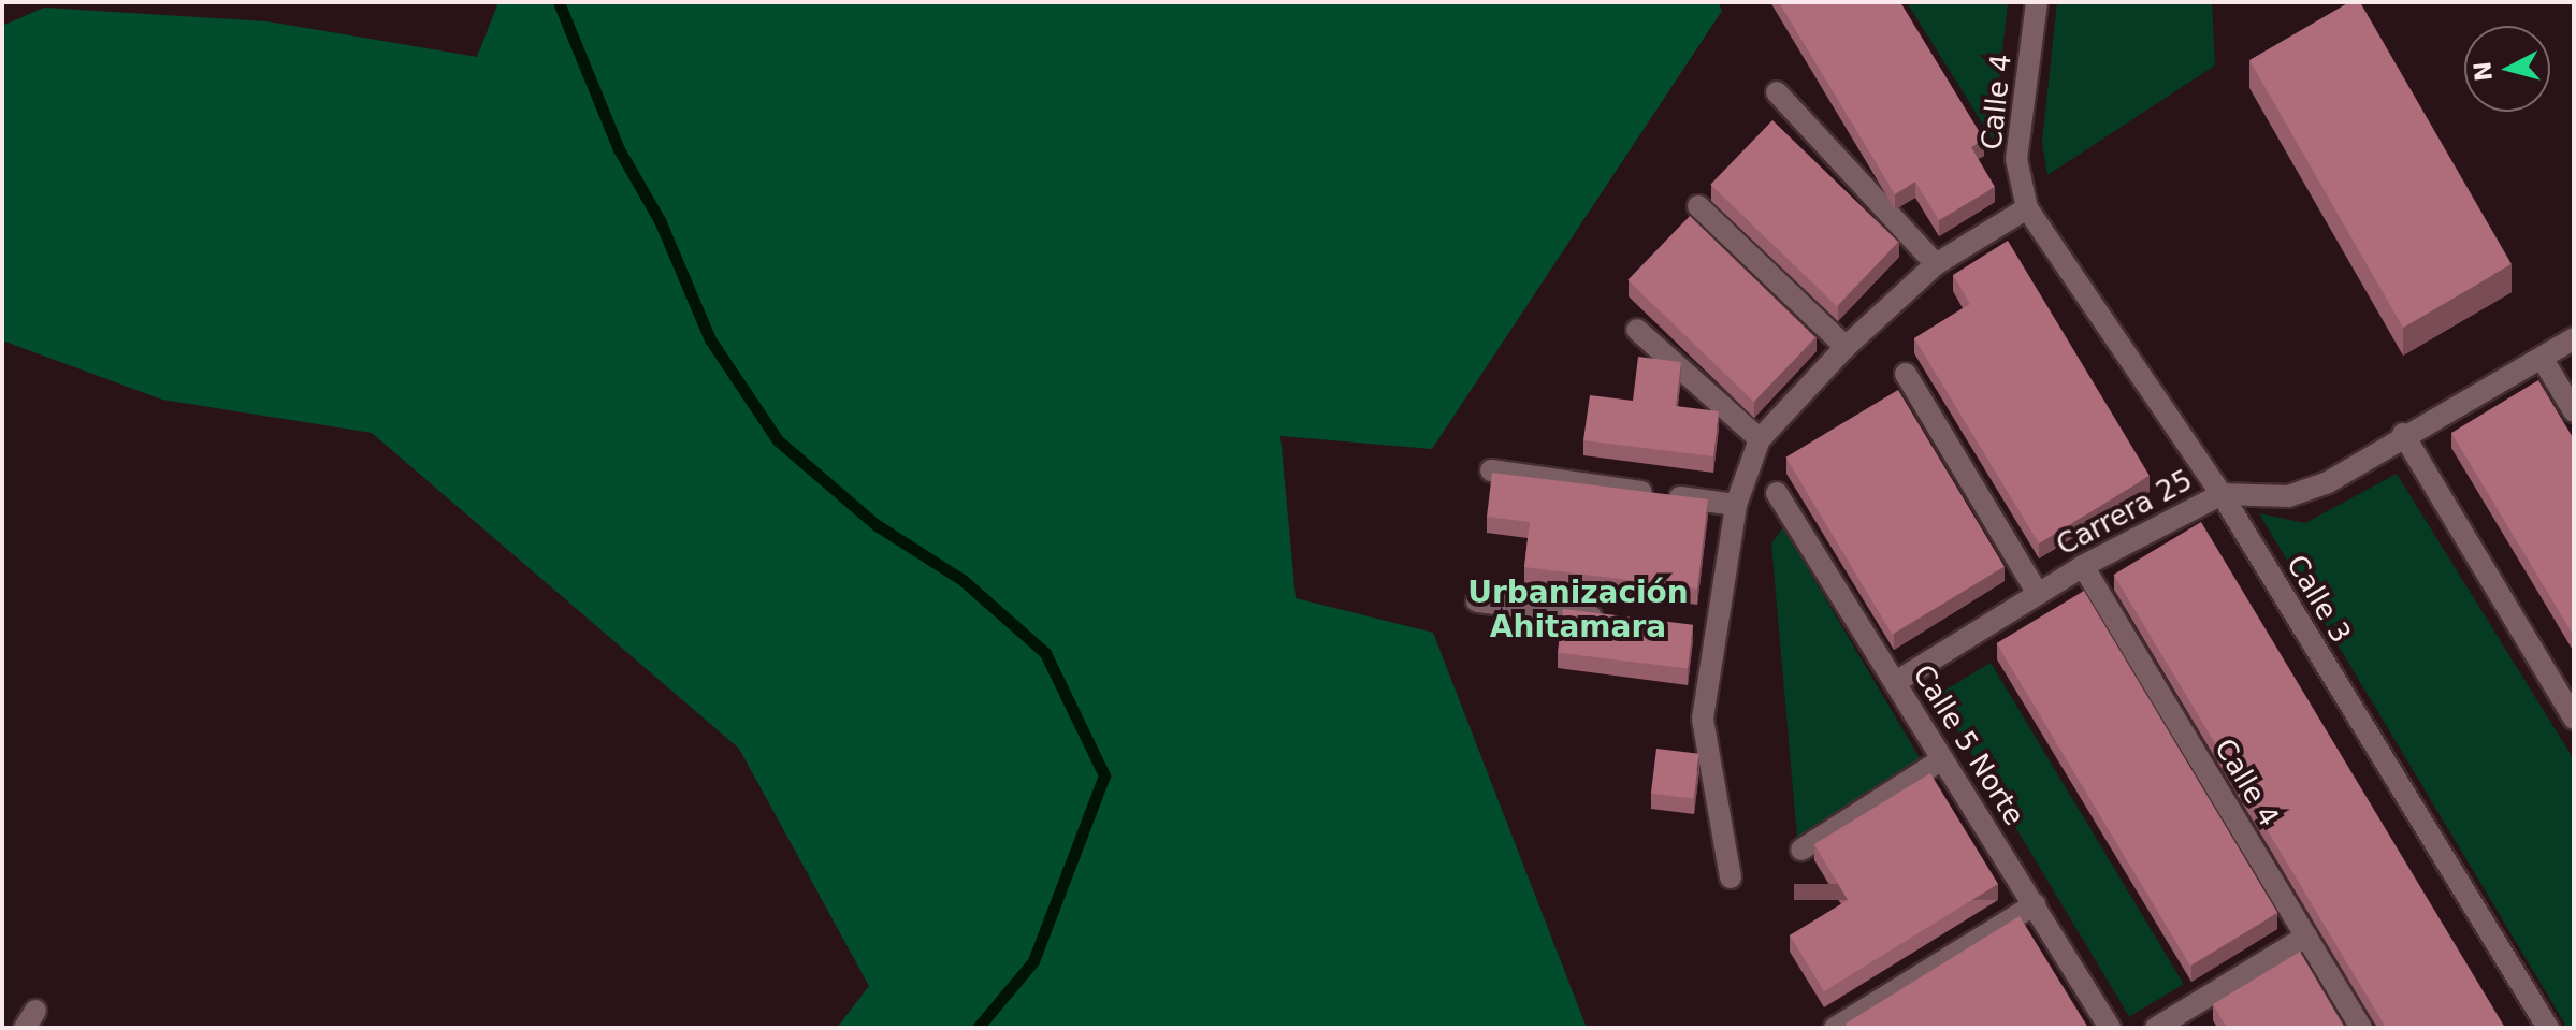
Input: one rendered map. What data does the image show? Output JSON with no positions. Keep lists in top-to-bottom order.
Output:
{
  "streets": {
    "street": [
      "Calle 4",
      "Carrera 25",
      "Calle 3",
      "Calle 5 Norte"
    ]
  },
  "crossings": [
    ["Calle 4", "Carrera 25"],
    ["Calle 4", "Calle 3"],
    ["Carrera 25", "Calle 3"],
    ["Carrera 25", "Calle 5 Norte"]
  ],
  "districts": ["Urbanización Ahitamara"],
  "north": "left"
}
